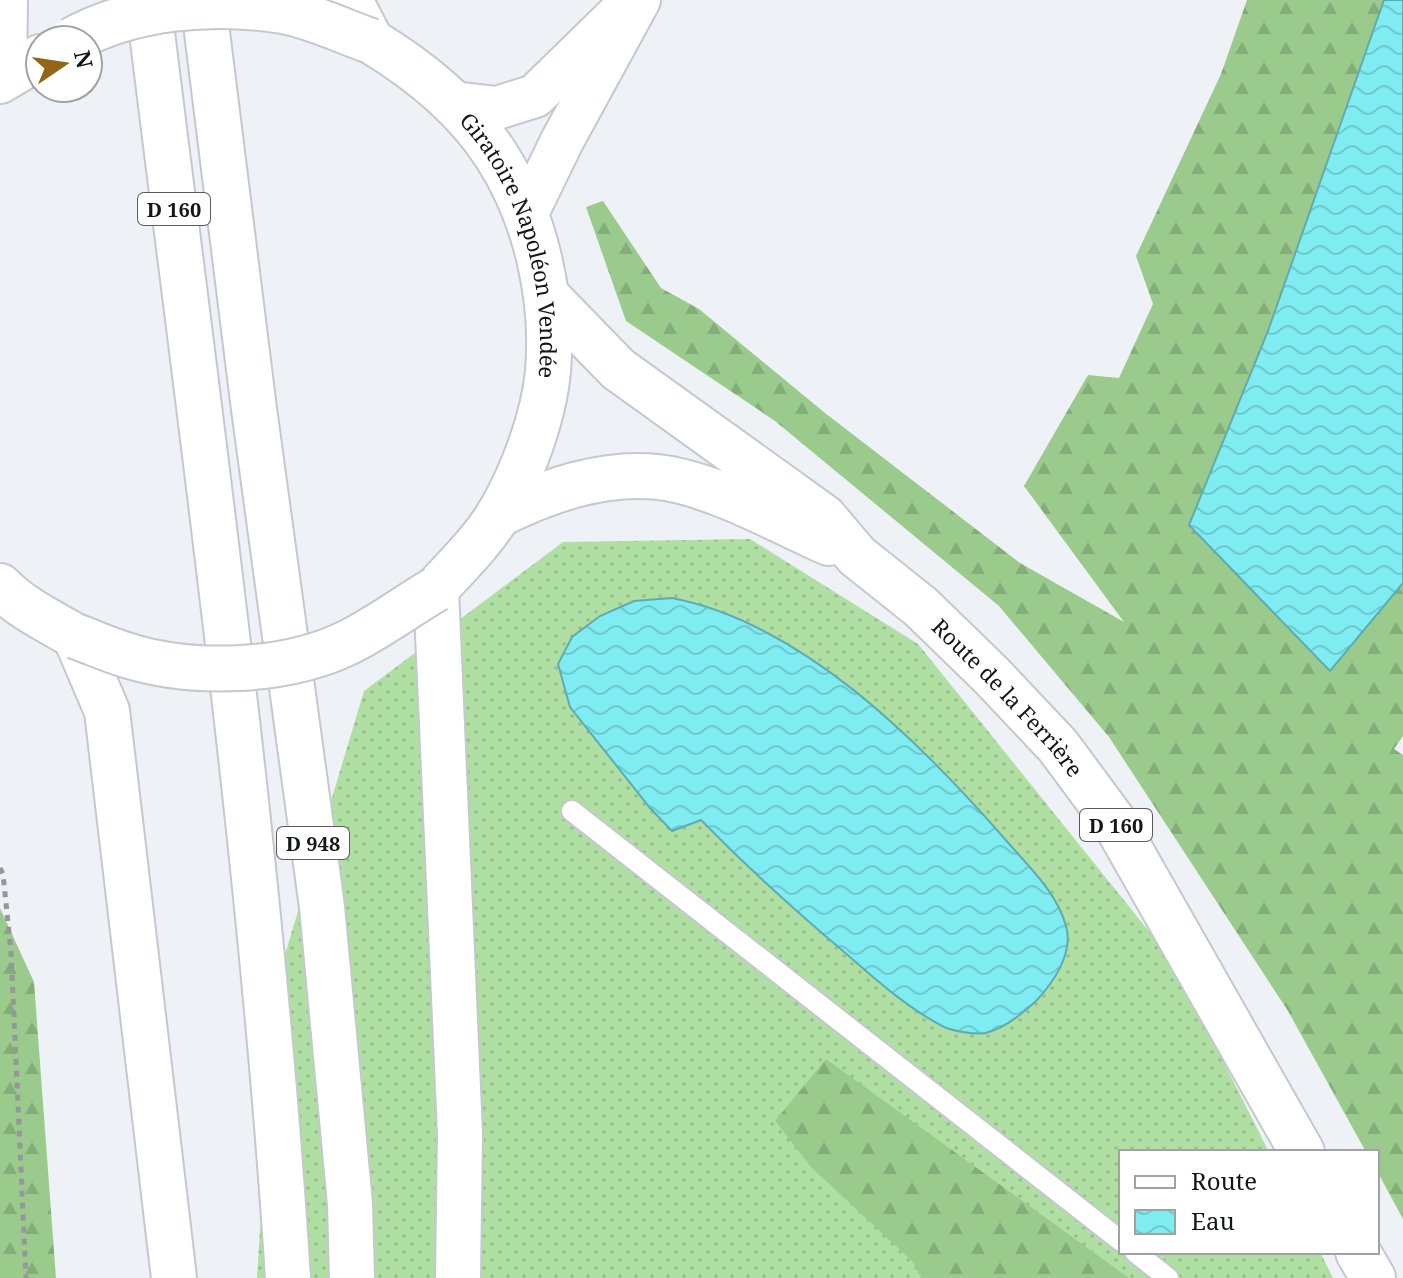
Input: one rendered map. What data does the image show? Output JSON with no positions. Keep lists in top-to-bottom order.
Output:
{
  "streets": {
    "main road": [
      "D 160",
      "Giratoire Napoléon Vendée",
      "Route de la Ferrière",
      "D 948"
    ]
  },
  "crossings": [
    ["D 160", "D 948"],
    ["Giratoire Napoléon Vendée", "Route de la Ferrière"]
  ],
  "legend": ["Route", "Eau"],
  "north": "right"
}
